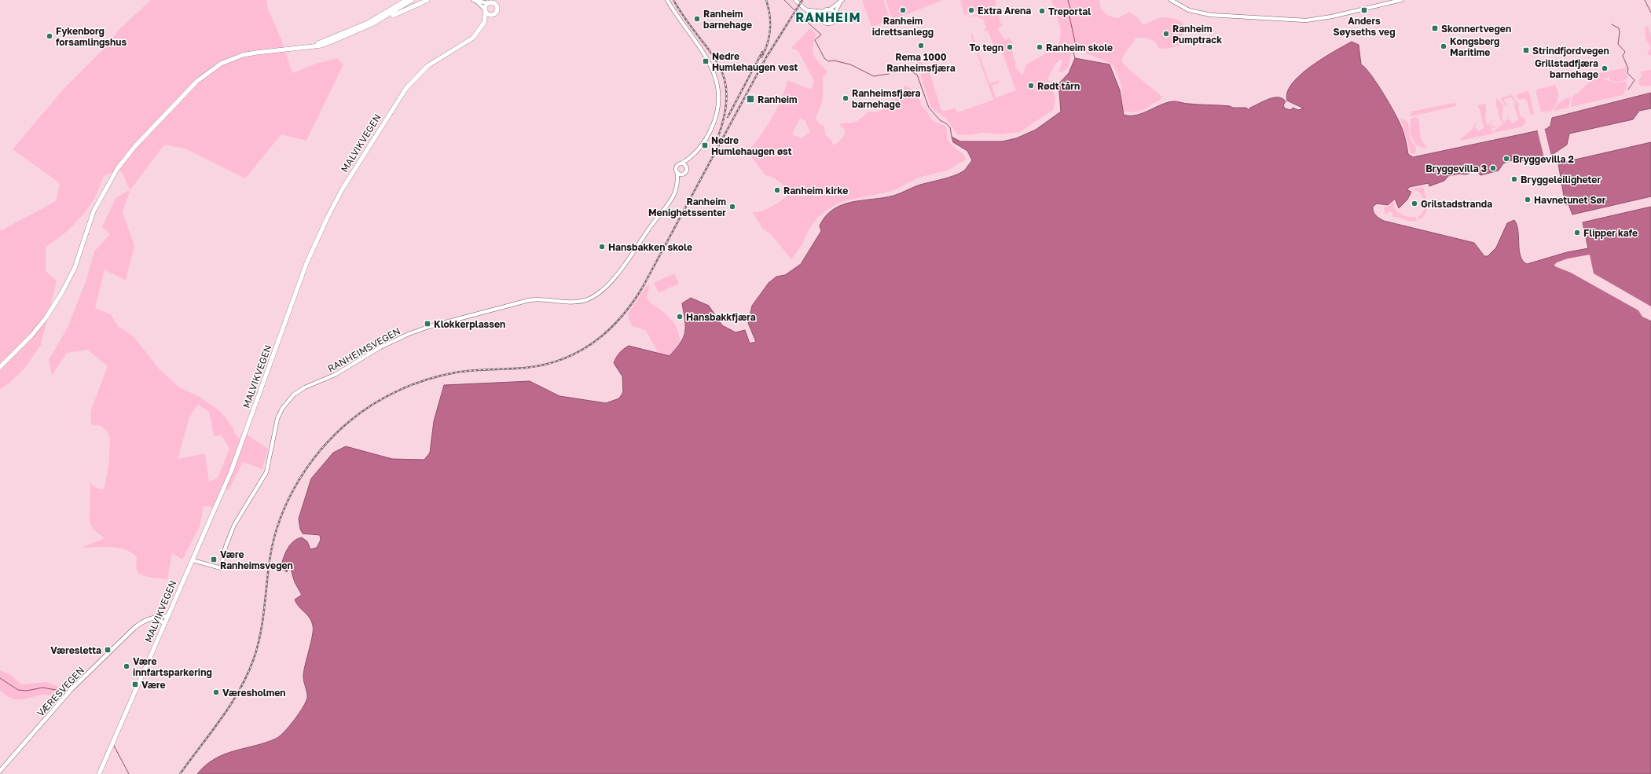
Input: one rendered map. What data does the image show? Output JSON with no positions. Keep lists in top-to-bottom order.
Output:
{
  "streets": {
    "main road": ["MALVIKVEGEN", "VÆRESVEGEN"],
    "street": ["RANHEIMSVEGEN"]
  },
  "crossings": [
    ["MALVIKVEGEN", "RANHEIMSVEGEN"],
    ["MALVIKVEGEN", "VÆRESVEGEN"]
  ],
  "districts": ["RANHEIM"],
  "places": {
    "other": [
      "Ranheim idrettsanlegg",
      "Extra Arena",
      "Treportal",
      "Ranheim barnehage",
      "Ranheim Pumptrack",
      "Fykenborg forsamlingshus",
      "Rema 1000 Ranheimsfjæra",
      "Kongsberg Maritime",
      "To tegn",
      "Ranheim skole",
      "Grillstadfjæra barnehage",
      "Rødt tårn",
      "Ranheimsfjæra barnehage",
      "Bryggevilla 2",
      "Bryggevilla 3",
      "Bryggeleiligheter",
      "Ranheim kirke",
      "Havnetunet Sør",
      "Grilstadstranda",
      "Ranheim Menighetssenter",
      "Flipper kafe",
      "Hansbakken skole",
      "Hansbakkfjæra",
      "Være innfartsparkering",
      "Væresholmen"
    ],
    "transit": [
      "Anders Søyseths veg",
      "Skonnertvegen",
      "Strindfjordvegen",
      "Nedre Humlehaugen vest",
      "Ranheim",
      "Nedre Humlehaugen øst",
      "Klokkerplassen",
      "Være Ranheimsvegen",
      "Væresletta",
      "Være"
    ]
  }
}
